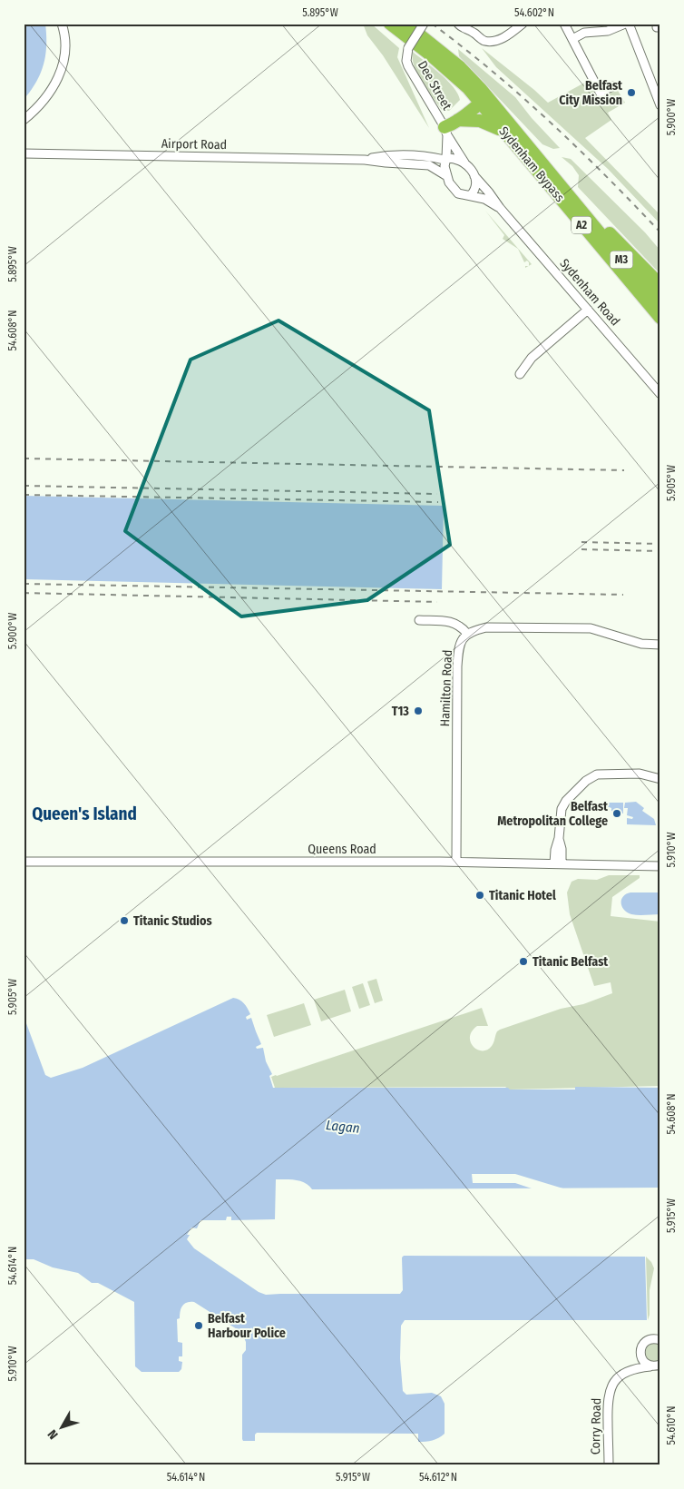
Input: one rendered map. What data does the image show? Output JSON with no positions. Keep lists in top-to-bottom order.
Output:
{
  "streets": {
    "highway": ["Sydenham Bypass", "A2", "M3"],
    "street": [
      "Dee Street",
      "Airport Road",
      "Sydenham Road",
      "Hamilton Road",
      "Queens Road",
      "Corry Road"
    ]
  },
  "crossings": [
    ["Dee Street", "Airport Road"],
    ["Dee Street", "Sydenham Road"],
    ["Airport Road", "Sydenham Road"],
    ["Sydenham Bypass", "A2"],
    ["Sydenham Bypass", "M3"],
    ["A2", "M3"],
    ["Hamilton Road", "Queens Road"]
  ],
  "districts": ["Queen's Island"],
  "water": ["Lagan"],
  "places": [
    "Belfast City Mission",
    "T13",
    "Belfast Metropolitan College",
    "Titanic Hotel",
    "Titanic Studios",
    "Titanic Belfast",
    "Belfast Harbour Police"
  ],
  "north": "bottom left",
  "coordinates": [
    "5.895°W",
    "54.602°N",
    "5.900°W",
    "54.608°N",
    "5.905°W",
    "5.910°W",
    "5.915°W",
    "54.614°N",
    "54.610°N",
    "54.612°N"
  ]
}
